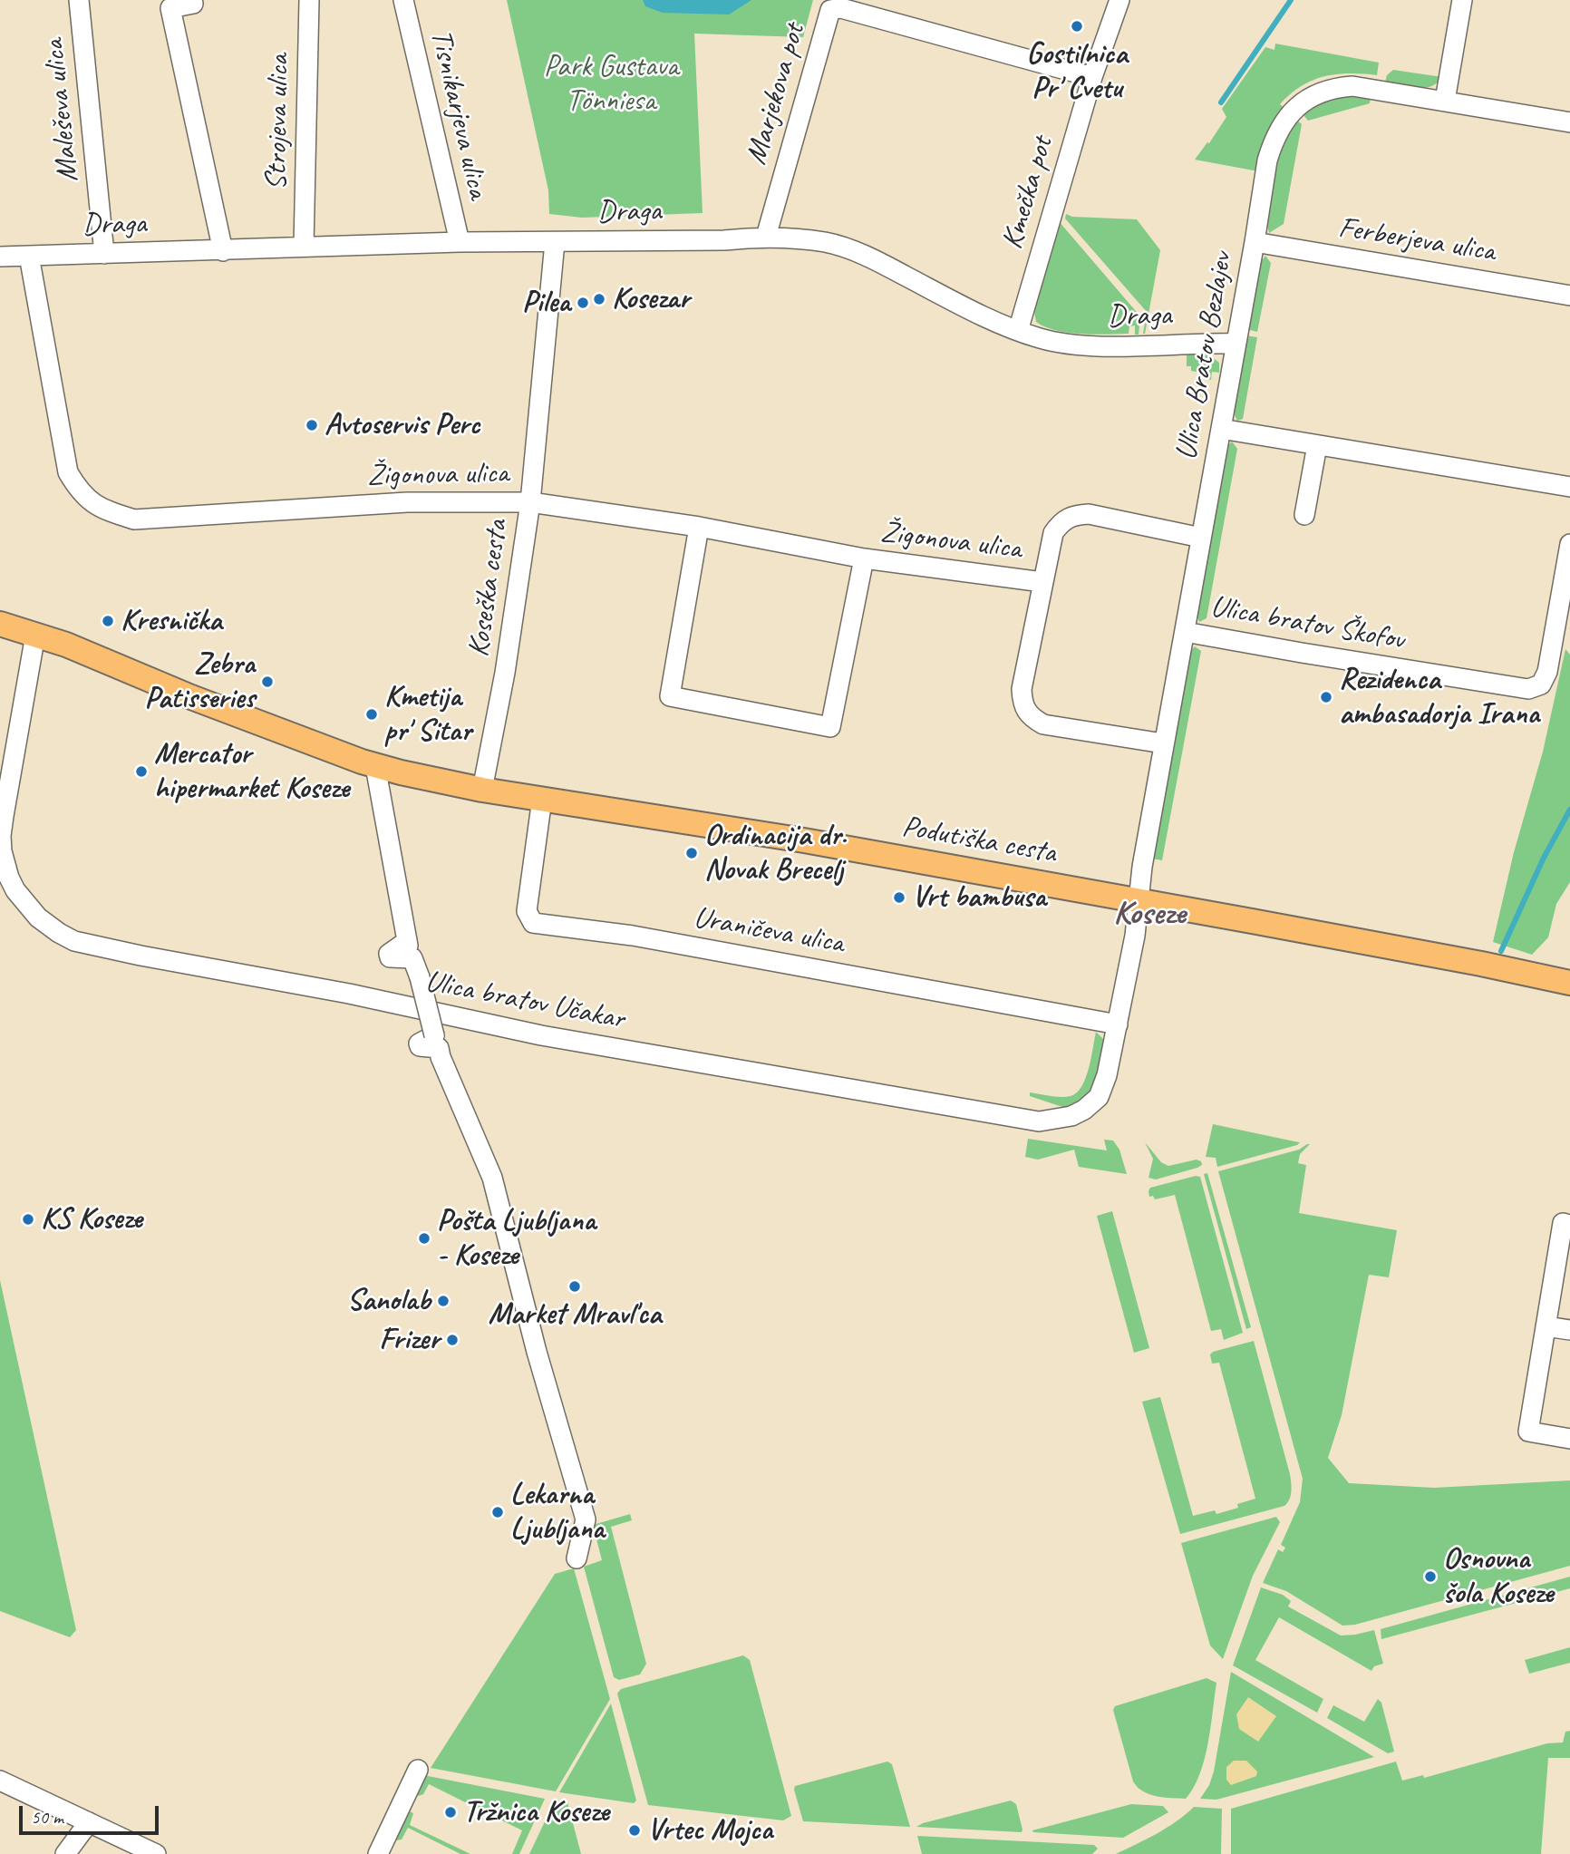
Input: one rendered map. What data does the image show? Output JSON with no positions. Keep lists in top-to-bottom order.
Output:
{
  "streets": {
    "main road": ["Podutiška cesta"],
    "street": [
      "Marjekova pot",
      "Maleševa ulica",
      "Tisnikarjeva ulica",
      "Strojeva ulica",
      "Kmečka pot",
      "Draga",
      "Ferberjeva ulica",
      "Ulica Bratov Bezlajev",
      "Žigonova ulica",
      "Koseška cesta",
      "Ulica bratov Škofov",
      "Uraničeva ulica",
      "Ulica bratov Učakar"
    ]
  },
  "crossings": [
    ["Marjekova pot", "Kmečka pot"],
    ["Marjekova pot", "Draga"],
    ["Maleševa ulica", "Draga"],
    ["Tisnikarjeva ulica", "Draga"],
    ["Strojeva ulica", "Draga"],
    ["Kmečka pot", "Draga"],
    ["Draga", "Ulica Bratov Bezlajev"],
    ["Draga", "Žigonova ulica"],
    ["Draga", "Koseška cesta"],
    ["Ferberjeva ulica", "Ulica Bratov Bezlajev"],
    ["Ulica Bratov Bezlajev", "Ulica bratov Škofov"],
    ["Ulica Bratov Bezlajev", "Podutiška cesta"],
    ["Ulica Bratov Bezlajev", "Ulica bratov Učakar"],
    ["Žigonova ulica", "Koseška cesta"],
    ["Koseška cesta", "Podutiška cesta"],
    ["Podutiška cesta", "Uraničeva ulica"],
    ["Podutiška cesta", "Ulica bratov Učakar"],
    ["Uraničeva ulica", "Ulica bratov Učakar"]
  ],
  "districts": ["Koseze"],
  "parks": ["Park Gustava Tönniesa"],
  "places": [
    "Gostilnica Pr' Cvetu",
    "Kosezar",
    "Pilea",
    "Avtoservis Perc",
    "Kresnička",
    "Zebra Patisseries",
    "Rezidenca ambasadorja Irana",
    "Kmetija pr' Sitar",
    "Mercator hipermarket Koseze",
    "Ordinacija dr. Novak Brecelj",
    "Vrt bambusa",
    "KS Koseze",
    "Pošta Ljubljana - Koseze",
    "Market Mravl'ca",
    "Sanolab",
    "Frizer",
    "Lekarna Ljubljana",
    "Osnovna šola Koseze",
    "Tržnica Koseze",
    "Vrtec Mojca"
  ],
  "scale_bar": "50 m"
}
